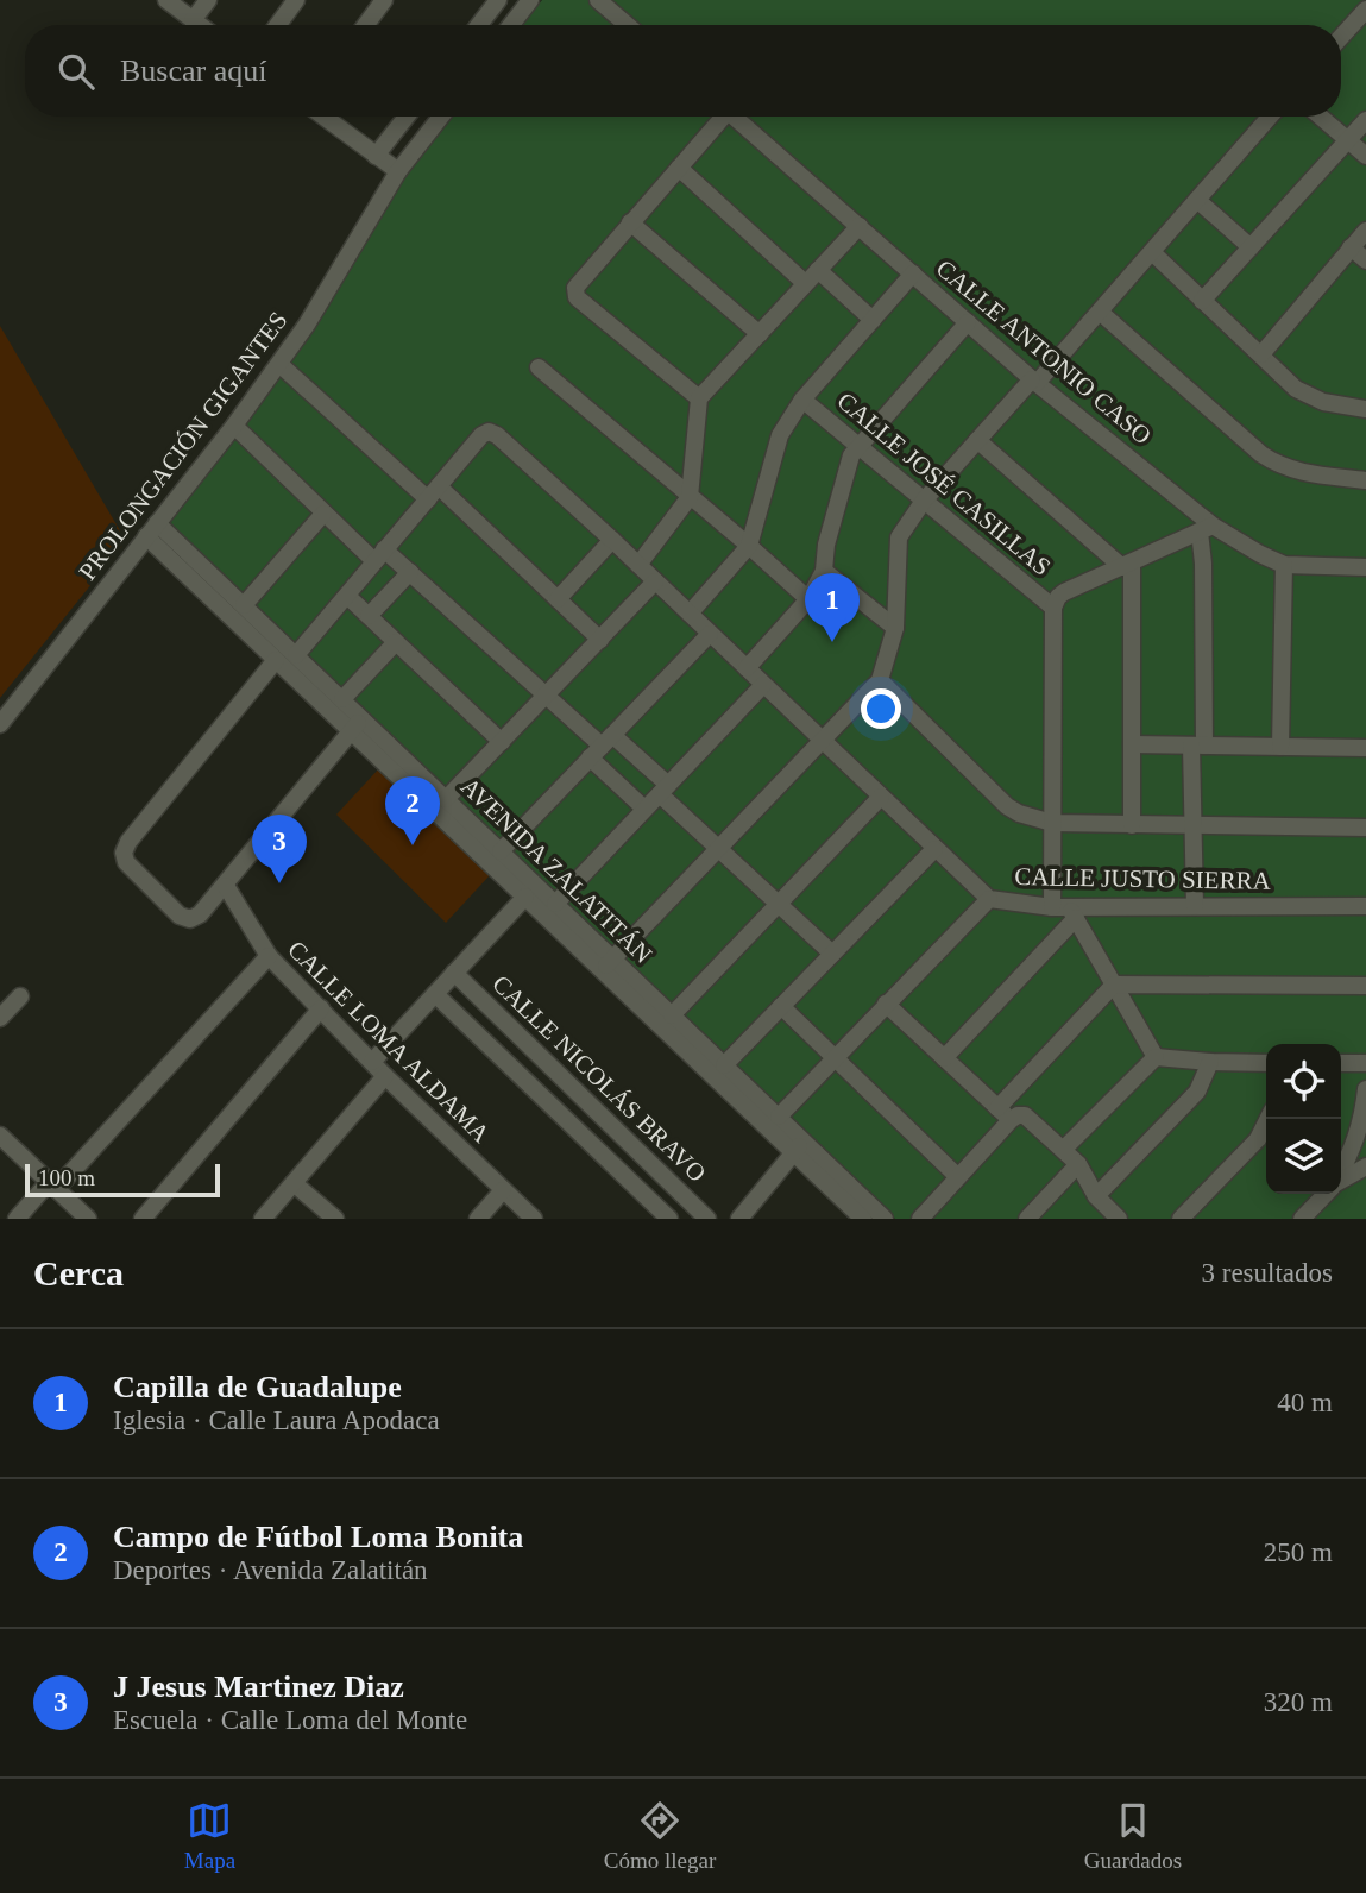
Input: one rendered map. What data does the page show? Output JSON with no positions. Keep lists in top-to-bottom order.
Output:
{
  "streets": {
    "street": [
      "CALLE ANTONIO CASO",
      "PROLONGACIÓN GIGANTES",
      "CALLE JOSÉ CASILLAS",
      "AVENIDA ZALATITÁN",
      "CALLE JUSTO SIERRA",
      "CALLE LOMA ALDAMA",
      "CALLE NICOLÁS BRAVO"
    ]
  },
  "crossings": [
    ["PROLONGACIÓN GIGANTES", "AVENIDA ZALATITÁN"]
  ],
  "scale_bar": "100 m",
  "page": {
    "search": "Buscar aquí",
    "pins": ["1", "2", "3"],
    "scale": "100 m",
    "heading": ["Cerca", "3 resultados"],
    "list": [
      {
        "mark": "1",
        "name": "Capilla de Guadalupe",
        "note": "Iglesia · Calle Laura Apodaca",
        "value": "40 m"
      },
      {
        "mark": "2",
        "name": "Campo de Fútbol Loma Bonita",
        "note": "Deportes · Avenida Zalatitán",
        "value": "250 m"
      },
      {
        "mark": "3",
        "name": "J Jesus Martinez Diaz",
        "note": "Escuela · Calle Loma del Monte",
        "value": "320 m"
      }
    ],
    "nav": ["Mapa", "Cómo llegar", "Guardados"]
  }
}
